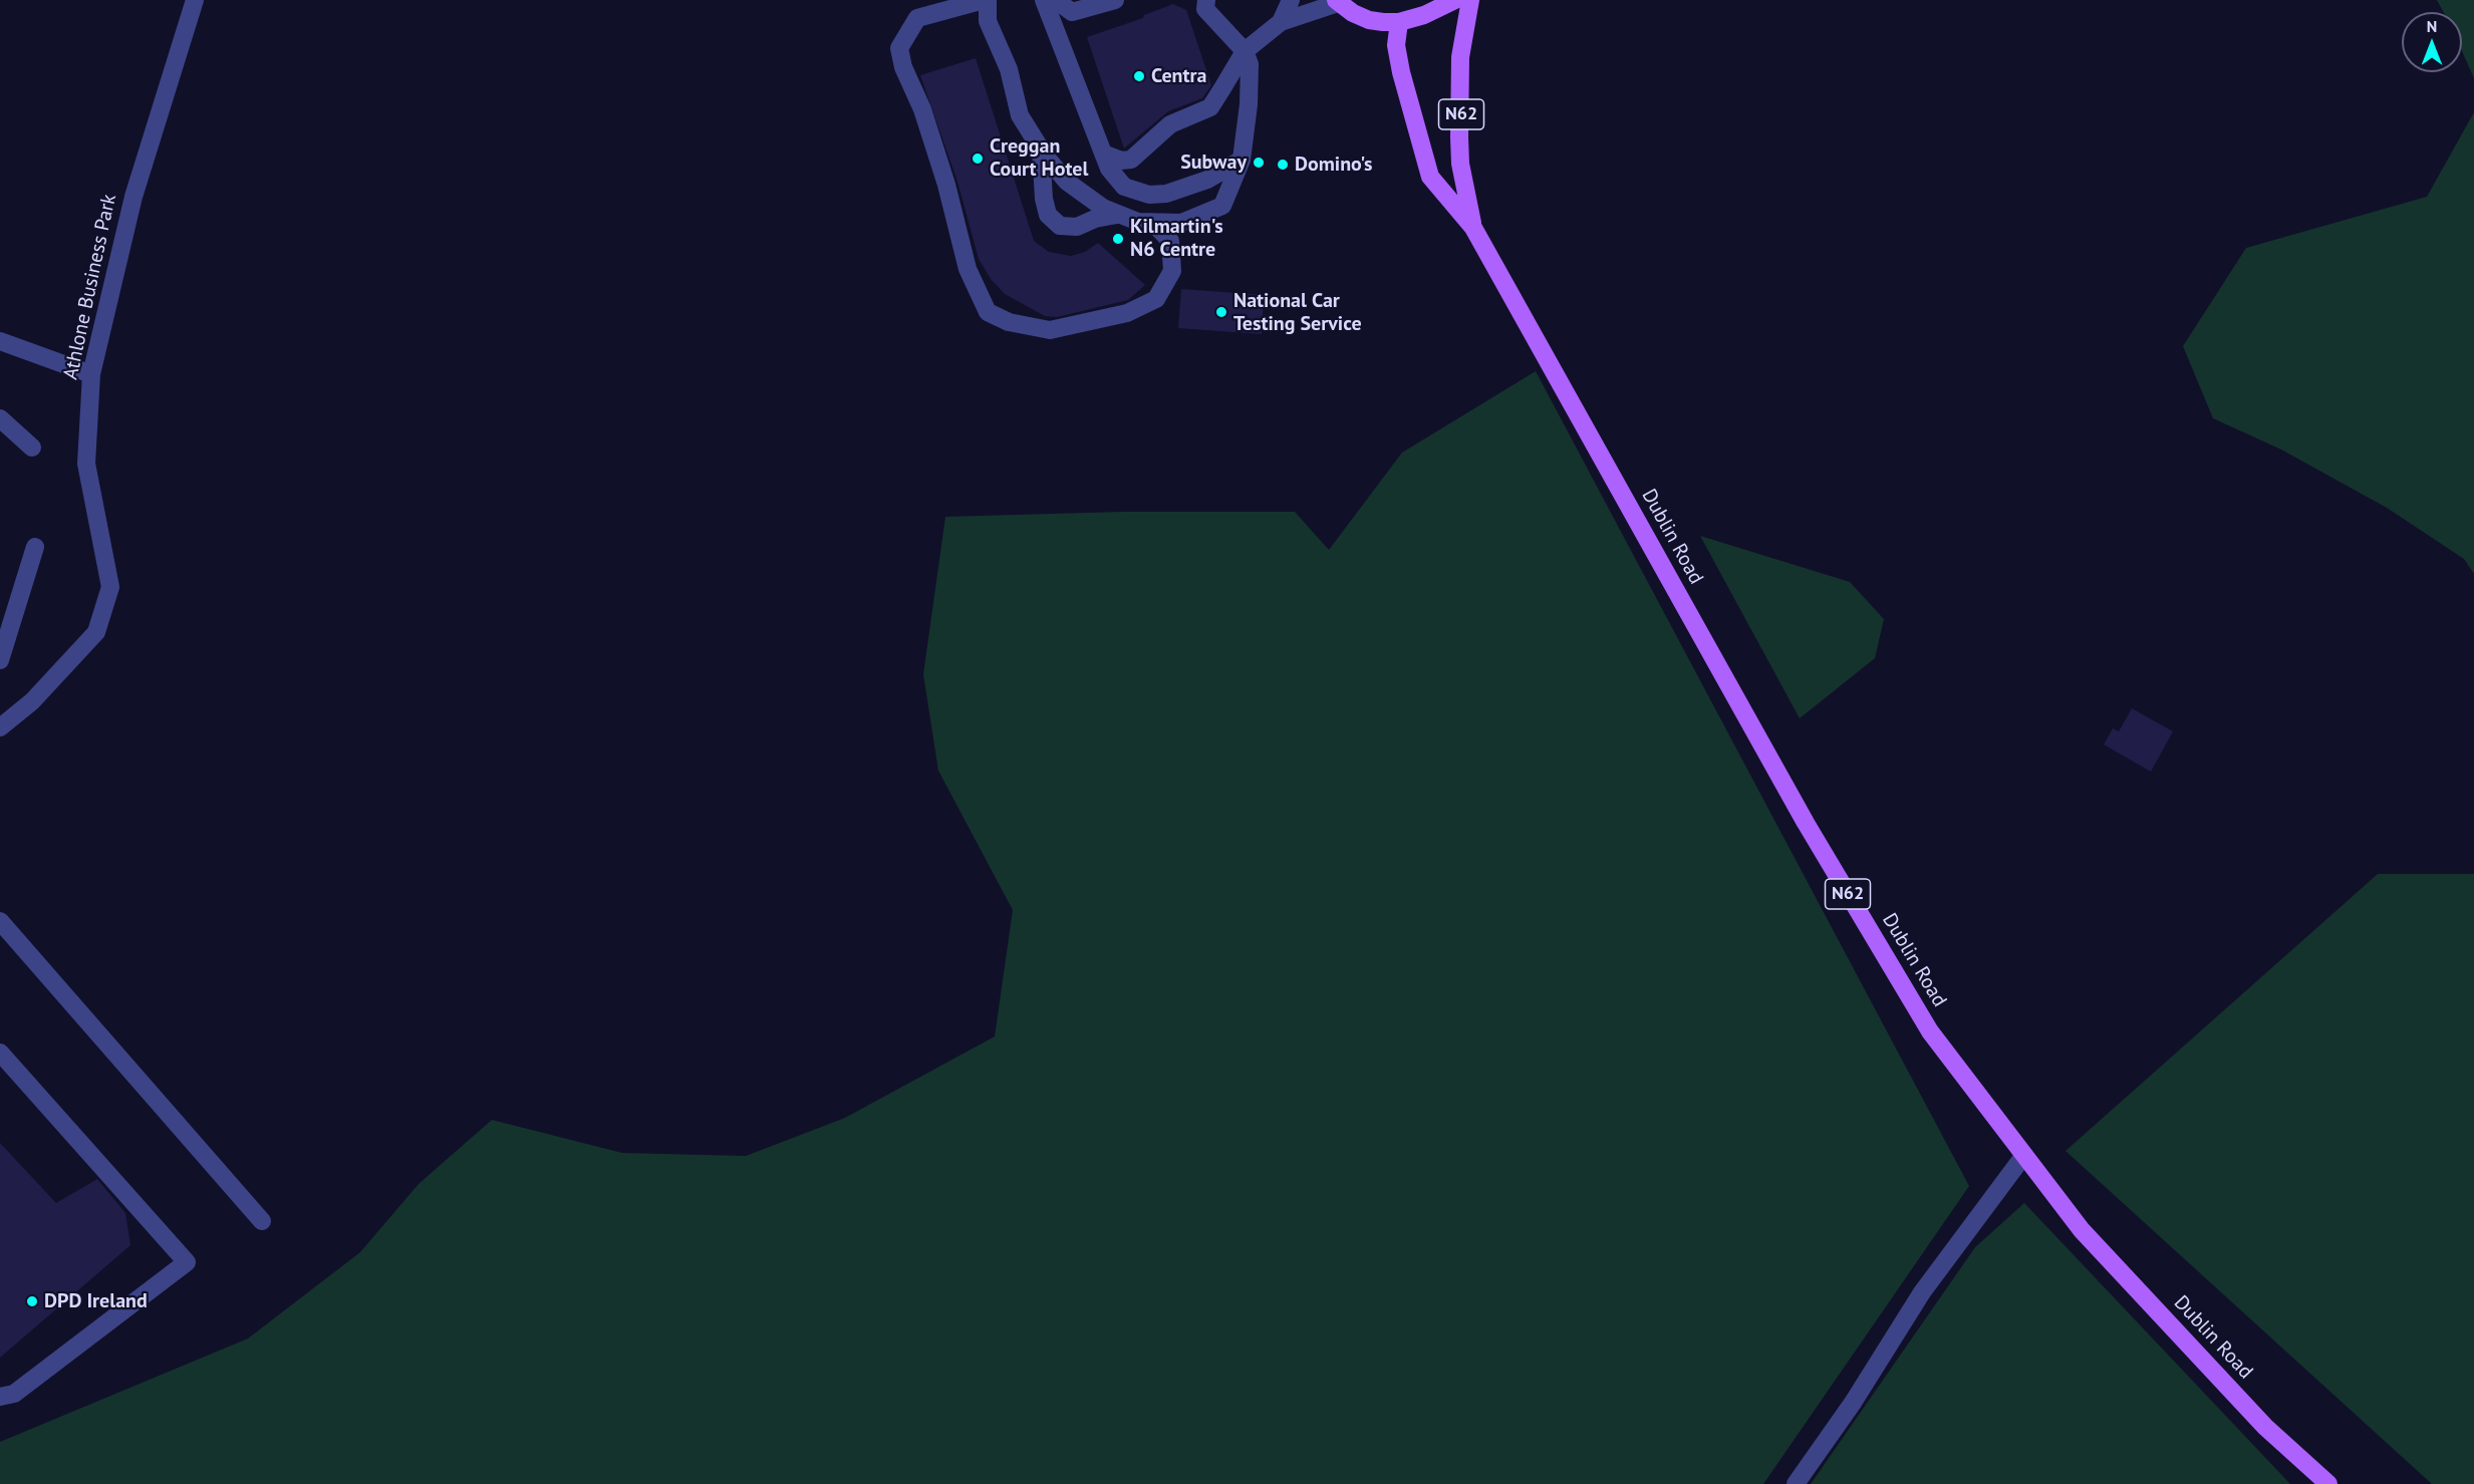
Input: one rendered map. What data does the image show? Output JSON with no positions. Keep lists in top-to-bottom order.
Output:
{
  "streets": {
    "main road": ["N62", "Dublin Road"],
    "street": ["Athlone Business Park"]
  },
  "places": [
    "Centra",
    "Creggan Court Hotel",
    "Subway",
    "Domino's",
    "Kilmartin's N6 Centre",
    "National Car Testing Service",
    "DPD Ireland"
  ],
  "north": "top"
}
